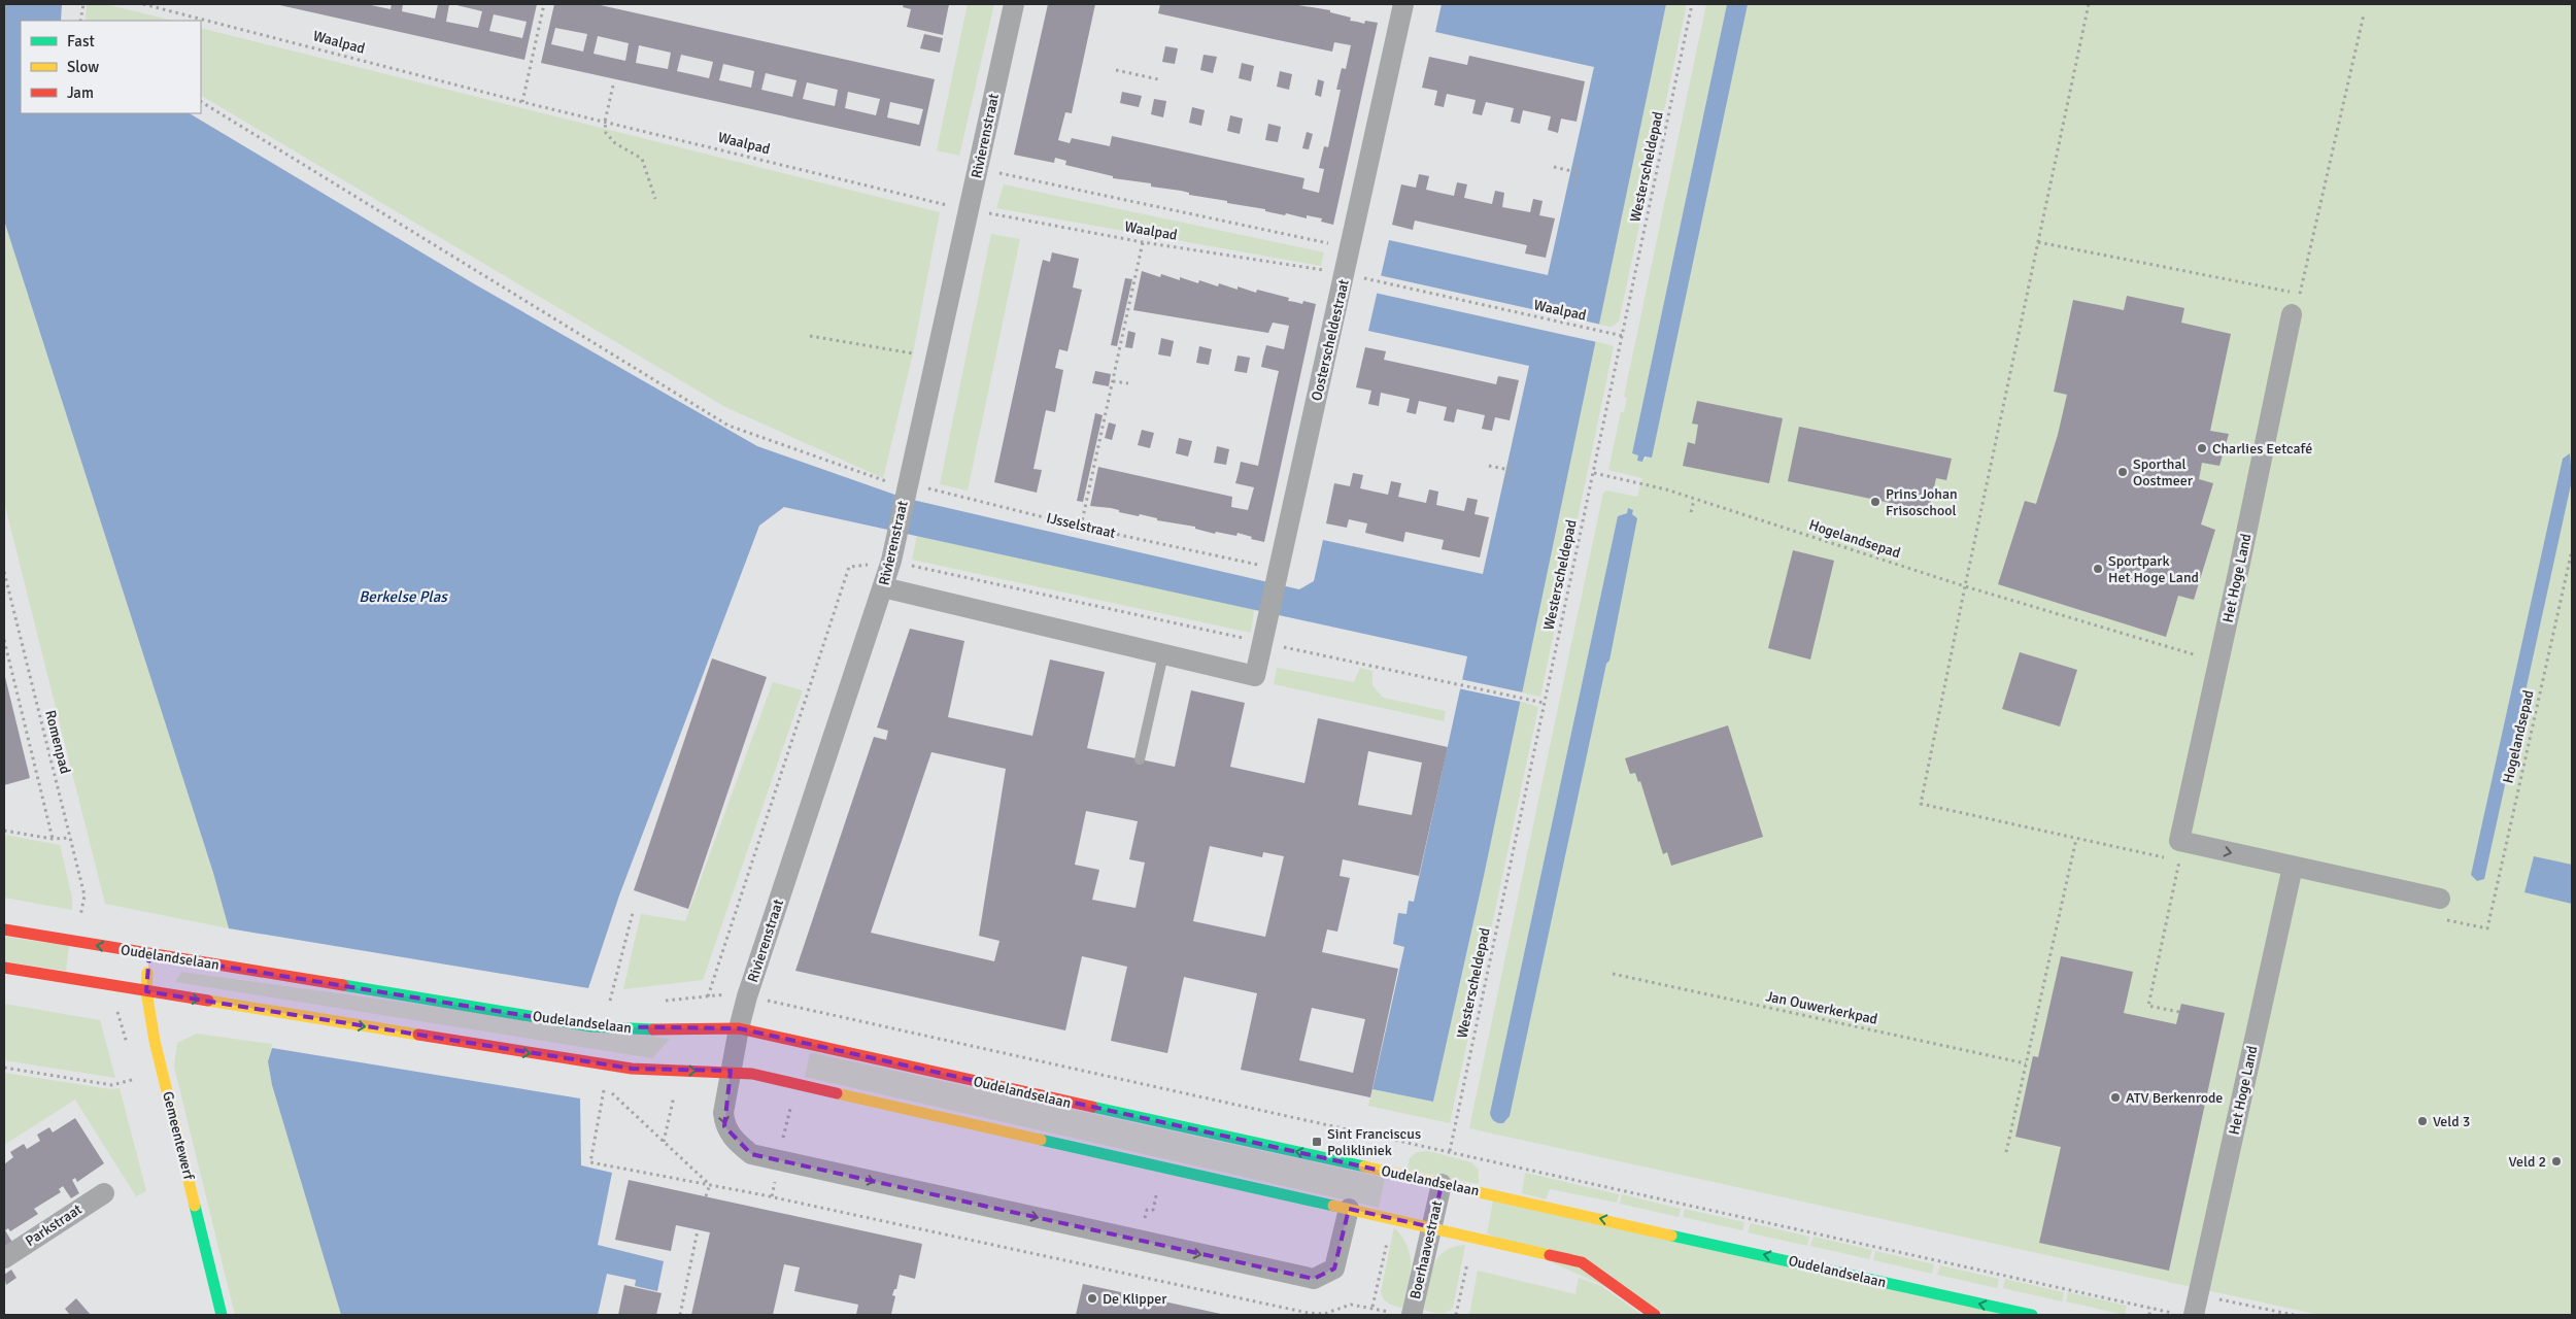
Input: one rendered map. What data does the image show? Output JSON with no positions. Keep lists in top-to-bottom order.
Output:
{
  "streets": {
    "street": [
      "Rivierenstraat",
      "Oosterscheldestraat",
      "Het Hoge Land",
      "Oudelandselaan",
      "Gemeentewerf",
      "Parkstraat",
      "Boerhaavestraat"
    ],
    "path": [
      "Waalpad",
      "Westerscheldepad",
      "IJsselstraat",
      "Hogelandsepad",
      "Romenpad",
      "Jan Ouwerkerkpad"
    ]
  },
  "crossings": [
    ["Waalpad", "Rivierenstraat"],
    ["Waalpad", "Westerscheldepad"],
    ["Waalpad", "Oosterscheldestraat"],
    ["Rivierenstraat", "IJsselstraat"],
    ["Rivierenstraat", "Oudelandselaan"],
    ["Westerscheldepad", "Hogelandsepad"],
    ["Oosterscheldestraat", "IJsselstraat"],
    ["Hogelandsepad", "Het Hoge Land"],
    ["Oudelandselaan", "Gemeentewerf"],
    ["Oudelandselaan", "Boerhaavestraat"]
  ],
  "water": ["Berkelse Plas"],
  "places": {
    "other": [
      "Charlies Eetcafé",
      "Sporthal Oostmeer",
      "Prins Johan Frisoschool",
      "Sportpark Het Hoge Land",
      "ATV Berkenrode",
      "Veld 3",
      "Veld 2",
      "De Klipper"
    ],
    "transit": ["Sint Franciscus Polikliniek"]
  },
  "legend": ["Fast", "Slow", "Jam"]
}
